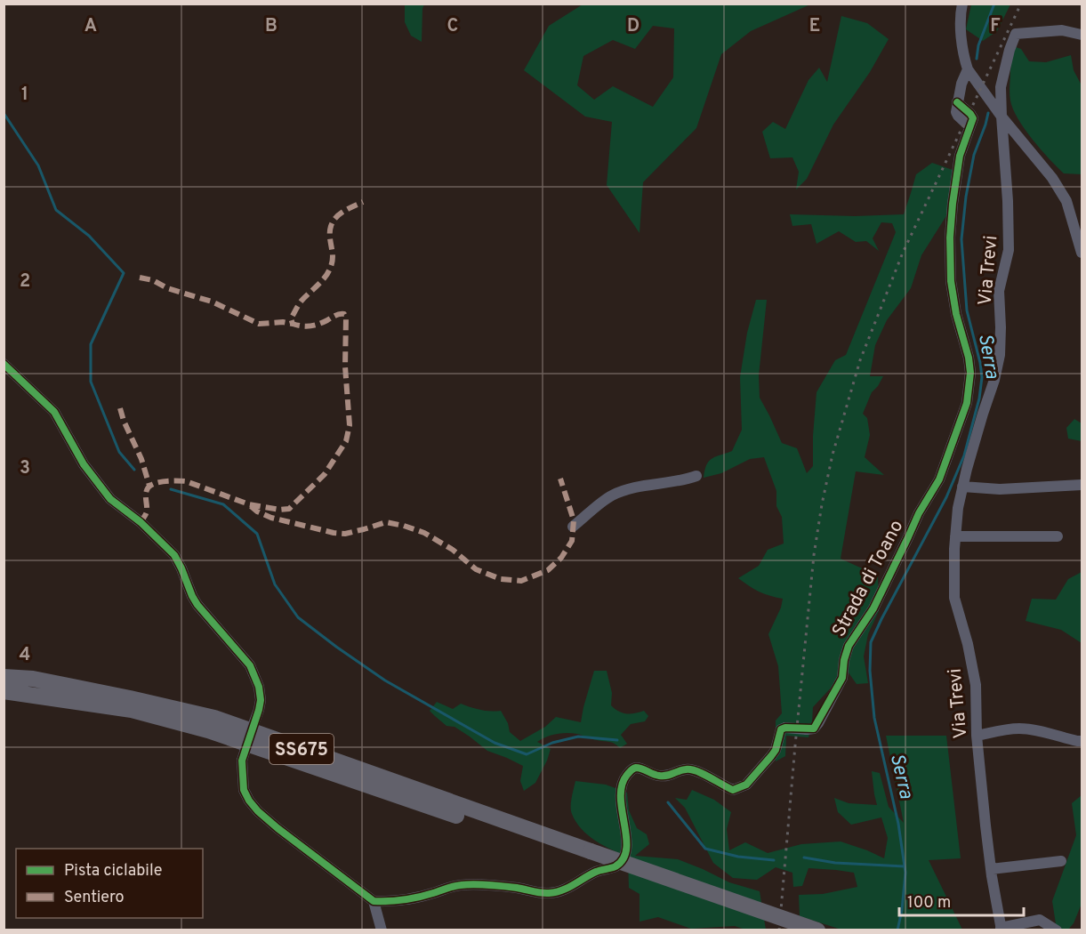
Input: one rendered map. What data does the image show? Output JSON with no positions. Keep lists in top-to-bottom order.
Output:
{
  "streets": {
    "highway": ["SS675"],
    "street": ["Via Trevi", "Strada di Toano"]
  },
  "water": ["Serra"],
  "legend": ["Pista ciclabile", "Sentiero"],
  "scale_bar": "100 m",
  "grid": {
    "columns": [
      "A",
      "B",
      "C",
      "D",
      "E",
      "F"
    ],
    "rows": [
      "1",
      "2",
      "3",
      "4"
    ]
  }
}
